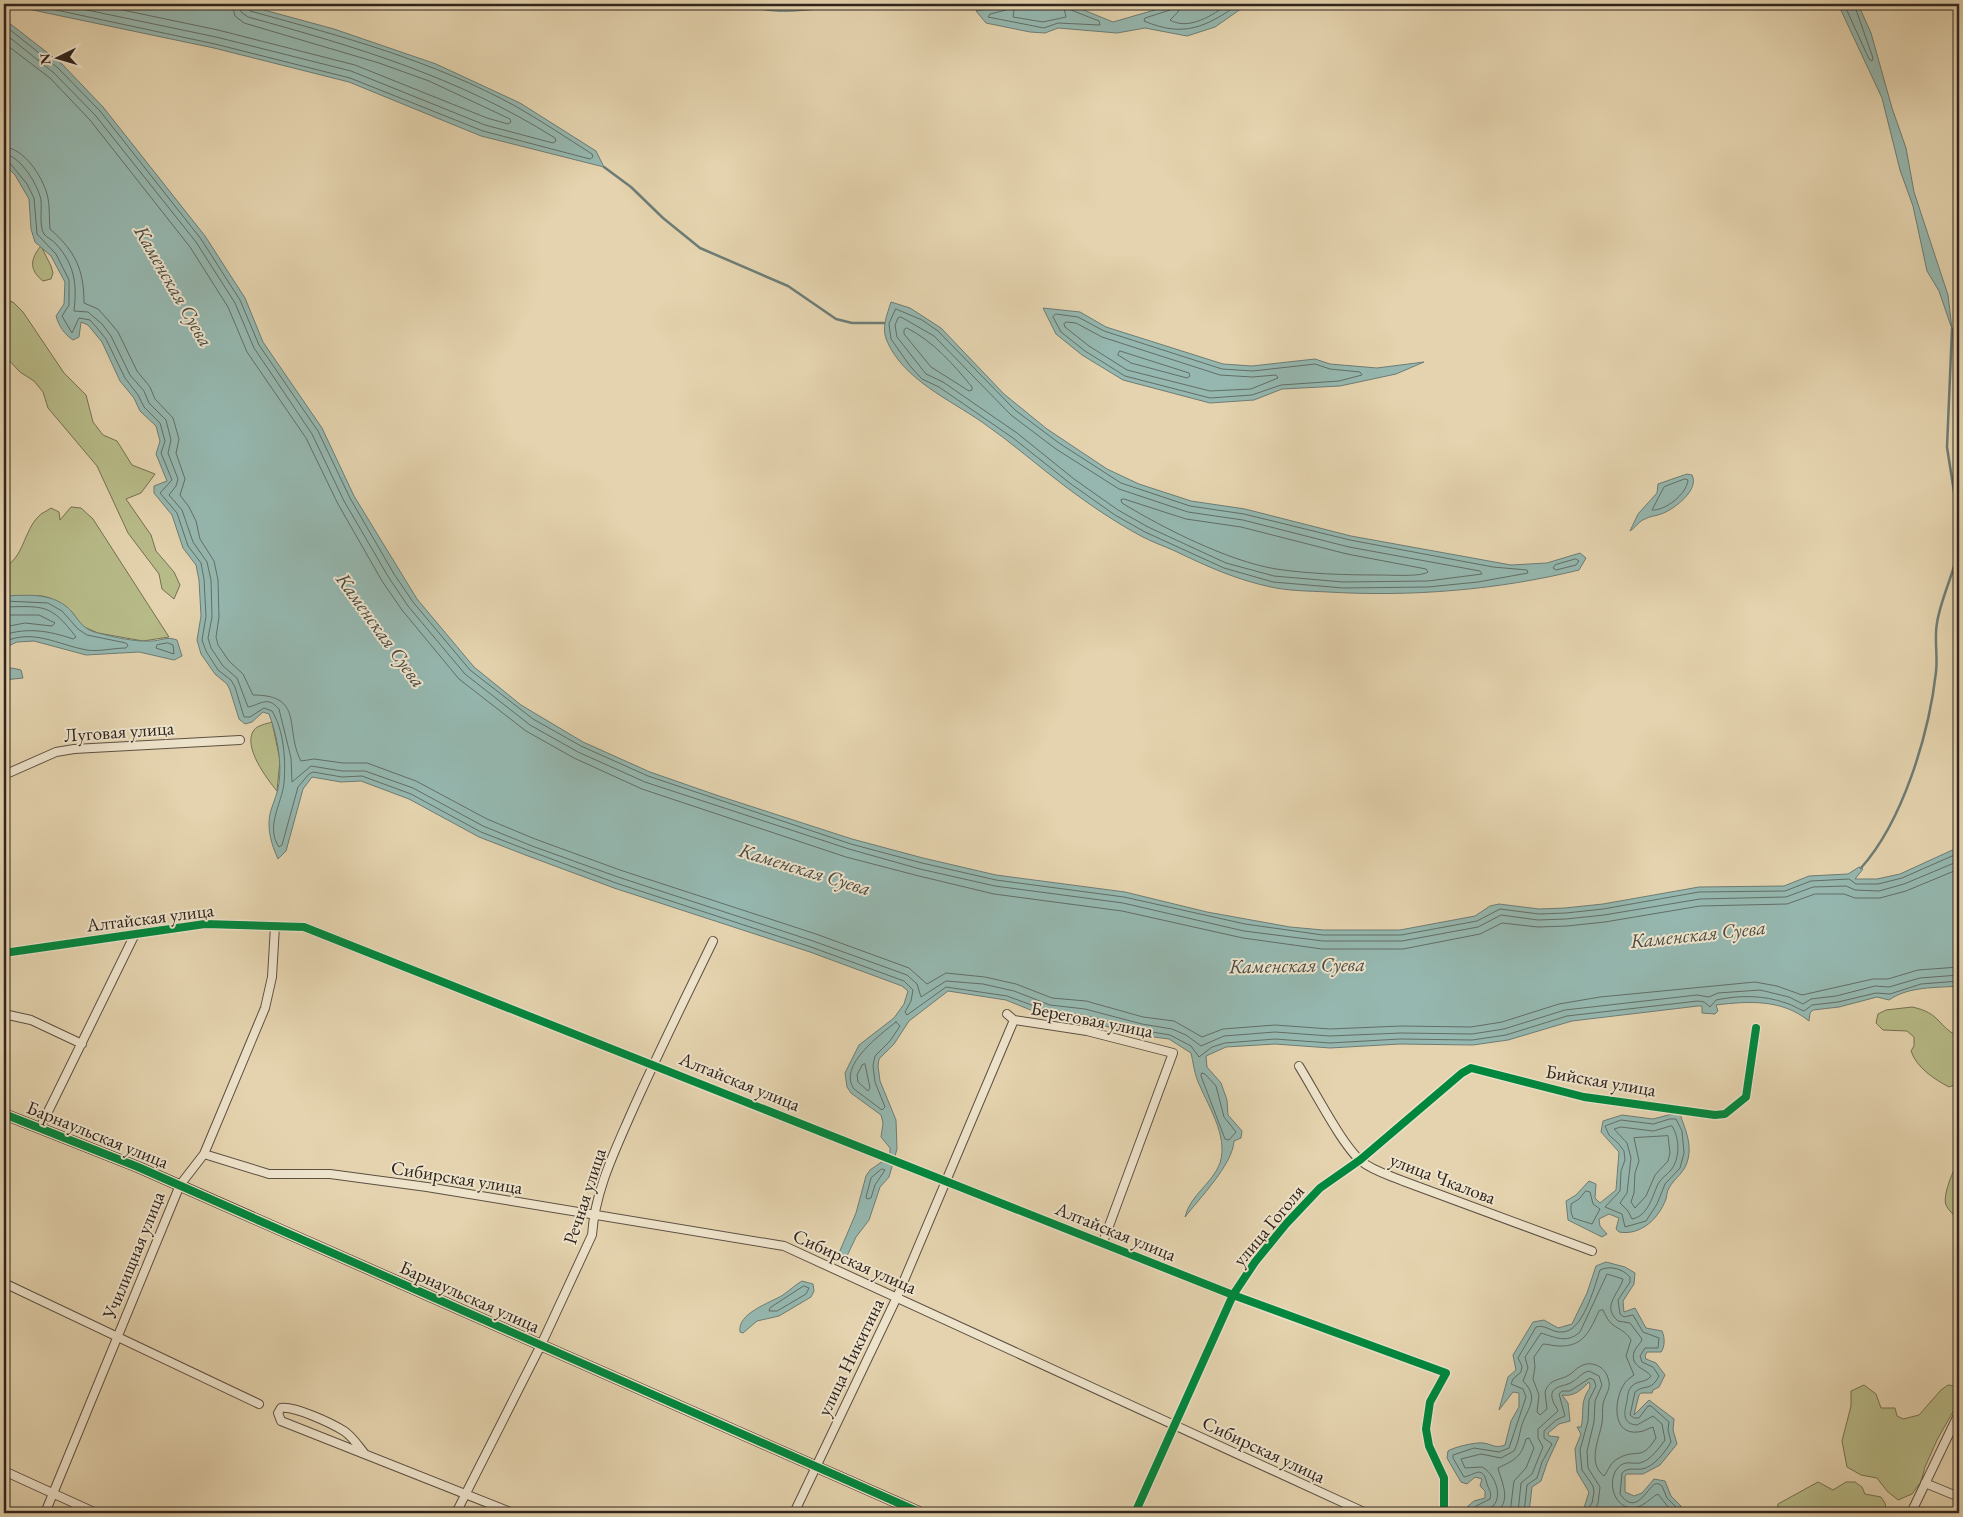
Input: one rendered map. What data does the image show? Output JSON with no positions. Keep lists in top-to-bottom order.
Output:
{
  "streets": {
    "street": [
      "Луговая улица",
      "Алтайская улица",
      "Береговая улица",
      "Бийская улица",
      "Барнаульская улица",
      "Сибирская улица",
      "улица Чкалова",
      "Речная улица",
      "улица Гоголя",
      "Училищная улица",
      "улица Никитина"
    ]
  },
  "crossings": [
    ["Алтайская улица", "Береговая улица"],
    ["Алтайская улица", "Речная улица"],
    ["Алтайская улица", "улица Гоголя"],
    ["Алтайская улица", "Училищная улица"],
    ["Алтайская улица", "улица Никитина"],
    ["Береговая улица", "улица Никитина"],
    ["Бийская улица", "улица Гоголя"],
    ["Барнаульская улица", "Речная улица"],
    ["Барнаульская улица", "Училищная улица"],
    ["Барнаульская улица", "улица Никитина"],
    ["Сибирская улица", "Речная улица"],
    ["Сибирская улица", "улица Гоголя"],
    ["Сибирская улица", "Училищная улица"],
    ["Сибирская улица", "улица Никитина"],
    ["улица Чкалова", "улица Гоголя"]
  ],
  "water": ["Каменская Суева"],
  "north": "left"
}
